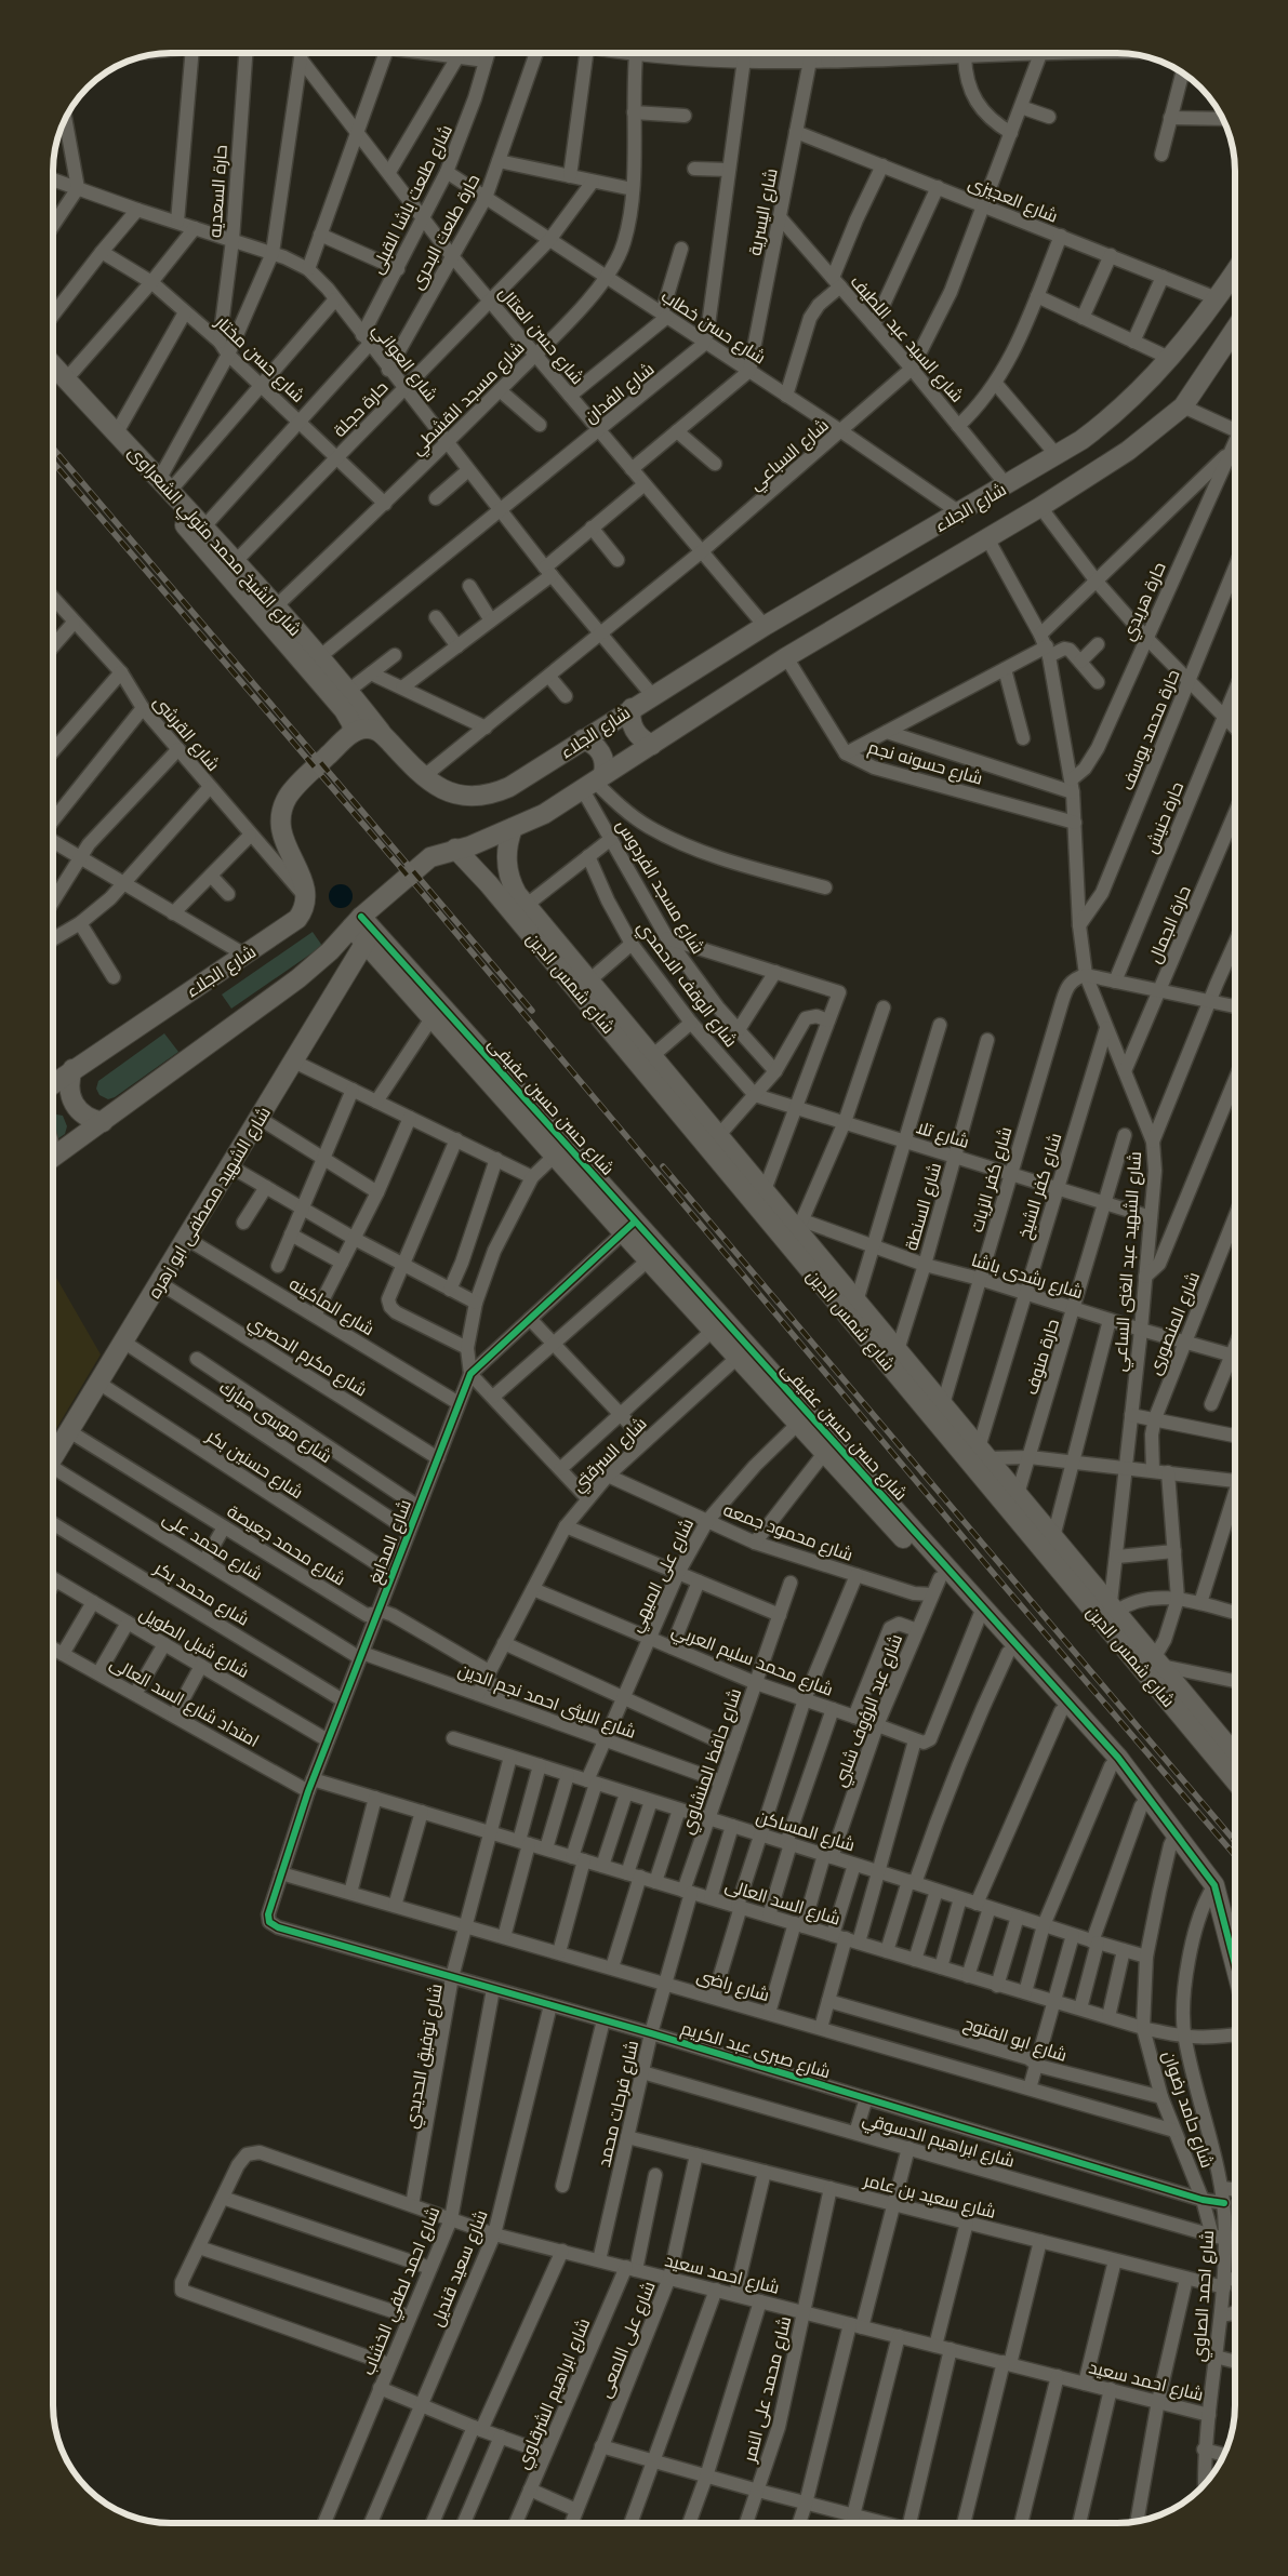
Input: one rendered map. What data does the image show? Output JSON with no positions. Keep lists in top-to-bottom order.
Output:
{
  "streets": {
    "street": [
      "حارة السعديه",
      "شارع طلعت باشا القبلى",
      "شارع العجيزى",
      "شارع اليسرية",
      "حارة طلعت البحرى",
      "شارع حسن خطاب",
      "شارع حسن العتال",
      "شارع السيد عبد اللطيف",
      "شارع حسن مختار",
      "شارع العواني",
      "شارع الفدان",
      "شارع مسجد القشطي",
      "حارة حجلة",
      "شارع السباعي",
      "شارع الجلاء",
      "شارع الشيخ محمد متولي الشعراوى",
      "حارة هريدي",
      "حارة محمد يوسف",
      "شارع القرشى",
      "شارع حسونه نجم",
      "حارة حنيش",
      "شارع مسجد الفردوس",
      "حارة الجمال",
      "شارع شمس الدين",
      "شارع الوقف الاحمدي",
      "شارع حسن حسين عفيفى",
      "شارع تلا",
      "شارع كفر الزيات",
      "شارع كفر الشيخ",
      "شارع الشهيد مصطفى ابو زهره",
      "شارع السنطة",
      "شارع الشهيد عبد الغنى الساعي",
      "شارع رشدى باشا",
      "شارع الماكينه",
      "شارع المنصورى",
      "شارع مكرم الحصري",
      "حارة منوف",
      "شارع موسى مبارك",
      "شارع السرقتي",
      "شارع حسنين بكر",
      "شارع محمود جمعه",
      "شارع المدابغ",
      "شارع محمد جعيصة",
      "شارع محمد على",
      "شارع على الميهي",
      "شارع محمد بكر",
      "شارع شبل الطويل",
      "شارع محمد سليم العربي",
      "شارع الليثى احمد نجم الدين",
      "امتداد شارع السد العالى",
      "شارع عبد الرؤوف شلبي",
      "شارع حافظ المنشاوي",
      "شارع المساكن",
      "شارع السد العالى",
      "شارع راضى",
      "شارع ابو الفتوح",
      "شارع صبرى عبد الكريم",
      "شارع توفيق الحديدي",
      "شارع فرحات محمد",
      "شارع حامد رضوان",
      "شارع ابراهيم الدسوقي",
      "شارع سعيد بن عامر",
      "شارع سعيد قنديل",
      "شارع احمد سعيد",
      "شارع احمد لطفي الخشاب",
      "شارع احمد الصاوي",
      "شارع على اللمعى",
      "شارع محمد على النمر",
      "شارع ابراهيم الشرقاوي"
    ]
  },
  "crossings": [
    ["حارة السعديه", "شارع حسن مختار"],
    ["حارة السعديه", "شارع العواني"],
    ["شارع طلعت باشا القبلى", "شارع حسن خطاب"],
    ["شارع طلعت باشا القبلى", "شارع حسن العتال"],
    ["شارع طلعت باشا القبلى", "شارع حسن مختار"],
    ["شارع طلعت باشا القبلى", "شارع العواني"],
    ["شارع طلعت باشا القبلى", "شارع الشيخ محمد متولي الشعراوى"],
    ["شارع العجيزى", "شارع اليسرية"],
    ["شارع العجيزى", "شارع السباعي"],
    ["شارع العجيزى", "شارع الجلاء"],
    ["شارع اليسرية", "شارع حسن خطاب"],
    ["شارع اليسرية", "شارع السيد عبد اللطيف"],
    ["حارة طلعت البحرى", "شارع حسن خطاب"],
    ["حارة طلعت البحرى", "شارع حسن العتال"],
    ["حارة طلعت البحرى", "شارع العواني"],
    ["شارع حسن خطاب", "شارع الفدان"],
    ["شارع حسن خطاب", "شارع مسجد القشطي"],
    ["شارع حسن خطاب", "حارة حجلة"],
    ["شارع حسن خطاب", "شارع السباعي"],
    ["شارع حسن خطاب", "شارع الجلاء"],
    ["شارع حسن العتال", "شارع الفدان"],
    ["شارع حسن العتال", "شارع مسجد القشطي"],
    ["شارع حسن العتال", "حارة حجلة"],
    ["شارع حسن العتال", "شارع السباعي"],
    ["شارع حسن العتال", "شارع الجلاء"],
    ["شارع السيد عبد اللطيف", "شارع السباعي"],
    ["شارع السيد عبد اللطيف", "شارع الجلاء"],
    ["شارع حسن مختار", "شارع مسجد القشطي"],
    ["شارع حسن مختار", "حارة حجلة"],
    ["شارع العواني", "شارع الفدان"],
    ["شارع العواني", "شارع مسجد القشطي"],
    ["شارع العواني", "حارة حجلة"],
    ["شارع العواني", "شارع السباعي"],
    ["شارع العواني", "شارع الجلاء"],
    ["شارع الفدان", "شارع الشيخ محمد متولي الشعراوى"],
    ["شارع مسجد القشطي", "شارع الشيخ محمد متولي الشعراوى"],
    ["حارة حجلة", "شارع الشيخ محمد متولي الشعراوى"],
    ["شارع السباعي", "شارع الجلاء"],
    ["شارع الجلاء", "شارع الشيخ محمد متولي الشعراوى"],
    ["شارع الجلاء", "شارع القرشى"],
    ["شارع الجلاء", "شارع حسونه نجم"],
    ["شارع الجلاء", "شارع مسجد الفردوس"],
    ["شارع الجلاء", "شارع شمس الدين"],
    ["شارع الجلاء", "شارع حسن حسين عفيفى"],
    ["شارع الجلاء", "شارع الشهيد مصطفى ابو زهره"],
    ["شارع الجلاء", "شارع الشهيد عبد الغنى الساعي"],
    ["حارة هريدي", "شارع الشهيد عبد الغنى الساعي"],
    ["حارة محمد يوسف", "شارع الشهيد عبد الغنى الساعي"],
    ["شارع حسونه نجم", "شارع الشهيد عبد الغنى الساعي"],
    ["حارة الجمال", "شارع الشهيد عبد الغنى الساعي"],
    ["شارع شمس الدين", "شارع كفر الزيات"],
    ["شارع شمس الدين", "شارع كفر الشيخ"],
    ["شارع شمس الدين", "شارع السنطة"],
    ["شارع شمس الدين", "شارع الشهيد عبد الغنى الساعي"],
    ["شارع شمس الدين", "شارع رشدى باشا"],
    ["شارع شمس الدين", "حارة منوف"],
    ["شارع الوقف الاحمدي", "شارع تلا"],
    ["شارع حسن حسين عفيفى", "شارع الشهيد مصطفى ابو زهره"],
    ["شارع حسن حسين عفيفى", "شارع السرقتي"],
    ["شارع حسن حسين عفيفى", "شارع محمود جمعه"],
    ["شارع حسن حسين عفيفى", "شارع المدابغ"],
    ["شارع حسن حسين عفيفى", "شارع على الميهي"],
    ["شارع حسن حسين عفيفى", "شارع محمد سليم العربي"],
    ["شارع حسن حسين عفيفى", "شارع عبد الرؤوف شلبي"],
    ["شارع حسن حسين عفيفى", "شارع حامد رضوان"],
    ["شارع حسن حسين عفيفى", "شارع احمد الصاوي"],
    ["شارع تلا", "شارع كفر الزيات"],
    ["شارع تلا", "شارع كفر الشيخ"],
    ["شارع تلا", "شارع السنطة"],
    ["شارع تلا", "شارع الشهيد عبد الغنى الساعي"],
    ["شارع تلا", "حارة منوف"],
    ["شارع كفر الزيات", "شارع الشهيد عبد الغنى الساعي"],
    ["شارع كفر الزيات", "شارع رشدى باشا"],
    ["شارع كفر الشيخ", "شارع الشهيد عبد الغنى الساعي"],
    ["شارع كفر الشيخ", "شارع رشدى باشا"],
    ["شارع الشهيد مصطفى ابو زهره", "شارع الماكينه"],
    ["شارع الشهيد مصطفى ابو زهره", "شارع مكرم الحصري"],
    ["شارع الشهيد مصطفى ابو زهره", "شارع موسى مبارك"],
    ["شارع الشهيد مصطفى ابو زهره", "شارع حسنين بكر"],
    ["شارع الشهيد مصطفى ابو زهره", "شارع محمد جعيصة"],
    ["شارع السنطة", "شارع رشدى باشا"],
    ["شارع الشهيد عبد الغنى الساعي", "شارع رشدى باشا"],
    ["شارع رشدى باشا", "شارع المنصورى"],
    ["شارع رشدى باشا", "حارة منوف"],
    ["شارع الماكينه", "شارع المدابغ"],
    ["شارع مكرم الحصري", "شارع المدابغ"],
    ["شارع موسى مبارك", "شارع المدابغ"],
    ["شارع السرقتي", "شارع محمود جمعه"],
    ["شارع السرقتي", "شارع محمد جعيصة"],
    ["شارع السرقتي", "شارع محمد سليم العربي"],
    ["شارع السرقتي", "شارع الليثى احمد نجم الدين"],
    ["شارع حسنين بكر", "شارع المدابغ"],
    ["شارع محمود جمعه", "شارع على الميهي"],
    ["شارع محمود جمعه", "شارع عبد الرؤوف شلبي"],
    ["شارع المدابغ", "شارع محمد جعيصة"],
    ["شارع المدابغ", "شارع محمد على"],
    ["شارع المدابغ", "شارع محمد بكر"],
    ["شارع المدابغ", "شارع شبل الطويل"],
    ["شارع المدابغ", "شارع الليثى احمد نجم الدين"],
    ["شارع المدابغ", "امتداد شارع السد العالى"],
    ["شارع المدابغ", "شارع السد العالى"],
    ["شارع المدابغ", "شارع راضى"],
    ["شارع المدابغ", "شارع صبرى عبد الكريم"],
    ["شارع محمد على", "شارع الليثى احمد نجم الدين"],
    ["شارع على الميهي", "شارع محمد سليم العربي"],
    ["شارع على الميهي", "شارع الليثى احمد نجم الدين"],
    ["شارع على الميهي", "شارع المساكن"],
    ["شارع على الميهي", "شارع السد العالى"],
    ["شارع على الميهي", "شارع راضى"],
    ["شارع محمد سليم العربي", "شارع عبد الرؤوف شلبي"],
    ["شارع محمد سليم العربي", "شارع حافظ المنشاوي"],
    ["شارع الليثى احمد نجم الدين", "شارع حافظ المنشاوي"],
    ["امتداد شارع السد العالى", "شارع السد العالى"],
    ["شارع عبد الرؤوف شلبي", "شارع المساكن"],
    ["شارع عبد الرؤوف شلبي", "شارع السد العالى"],
    ["شارع عبد الرؤوف شلبي", "شارع راضى"],
    ["شارع حافظ المنشاوي", "شارع المساكن"],
    ["شارع حافظ المنشاوي", "شارع السد العالى"],
    ["شارع حافظ المنشاوي", "شارع فرحات محمد"],
    ["شارع المساكن", "شارع توفيق الحديدي"],
    ["شارع المساكن", "شارع حامد رضوان"],
    ["شارع السد العالى", "شارع توفيق الحديدي"],
    ["شارع السد العالى", "شارع فرحات محمد"],
    ["شارع السد العالى", "شارع حامد رضوان"],
    ["شارع السد العالى", "شارع احمد الصاوي"],
    ["شارع راضى", "شارع توفيق الحديدي"],
    ["شارع راضى", "شارع فرحات محمد"],
    ["شارع راضى", "شارع حامد رضوان"],
    ["شارع ابو الفتوح", "شارع حامد رضوان"],
    ["شارع صبرى عبد الكريم", "شارع توفيق الحديدي"],
    ["شارع صبرى عبد الكريم", "شارع فرحات محمد"],
    ["شارع صبرى عبد الكريم", "شارع حامد رضوان"],
    ["شارع صبرى عبد الكريم", "شارع سعيد قنديل"],
    ["شارع صبرى عبد الكريم", "شارع احمد لطفي الخشاب"],
    ["شارع صبرى عبد الكريم", "شارع احمد الصاوي"],
    ["شارع توفيق الحديدي", "شارع احمد سعيد"],
    ["شارع فرحات محمد", "شارع ابراهيم الدسوقي"],
    ["شارع فرحات محمد", "شارع سعيد بن عامر"],
    ["شارع فرحات محمد", "شارع احمد سعيد"],
    ["شارع حامد رضوان", "شارع ابراهيم الدسوقي"],
    ["شارع ابراهيم الدسوقي", "شارع احمد الصاوي"],
    ["شارع سعيد بن عامر", "شارع احمد الصاوي"],
    ["شارع سعيد بن عامر", "شارع على اللمعى"],
    ["شارع سعيد بن عامر", "شارع محمد على النمر"],
    ["شارع سعيد قنديل", "شارع احمد سعيد"],
    ["شارع احمد سعيد", "شارع احمد لطفي الخشاب"],
    ["شارع احمد سعيد", "شارع احمد الصاوي"],
    ["شارع احمد سعيد", "شارع على اللمعى"],
    ["شارع احمد سعيد", "شارع محمد على النمر"],
    ["شارع احمد سعيد", "شارع ابراهيم الشرقاوي"]
  ]
}
